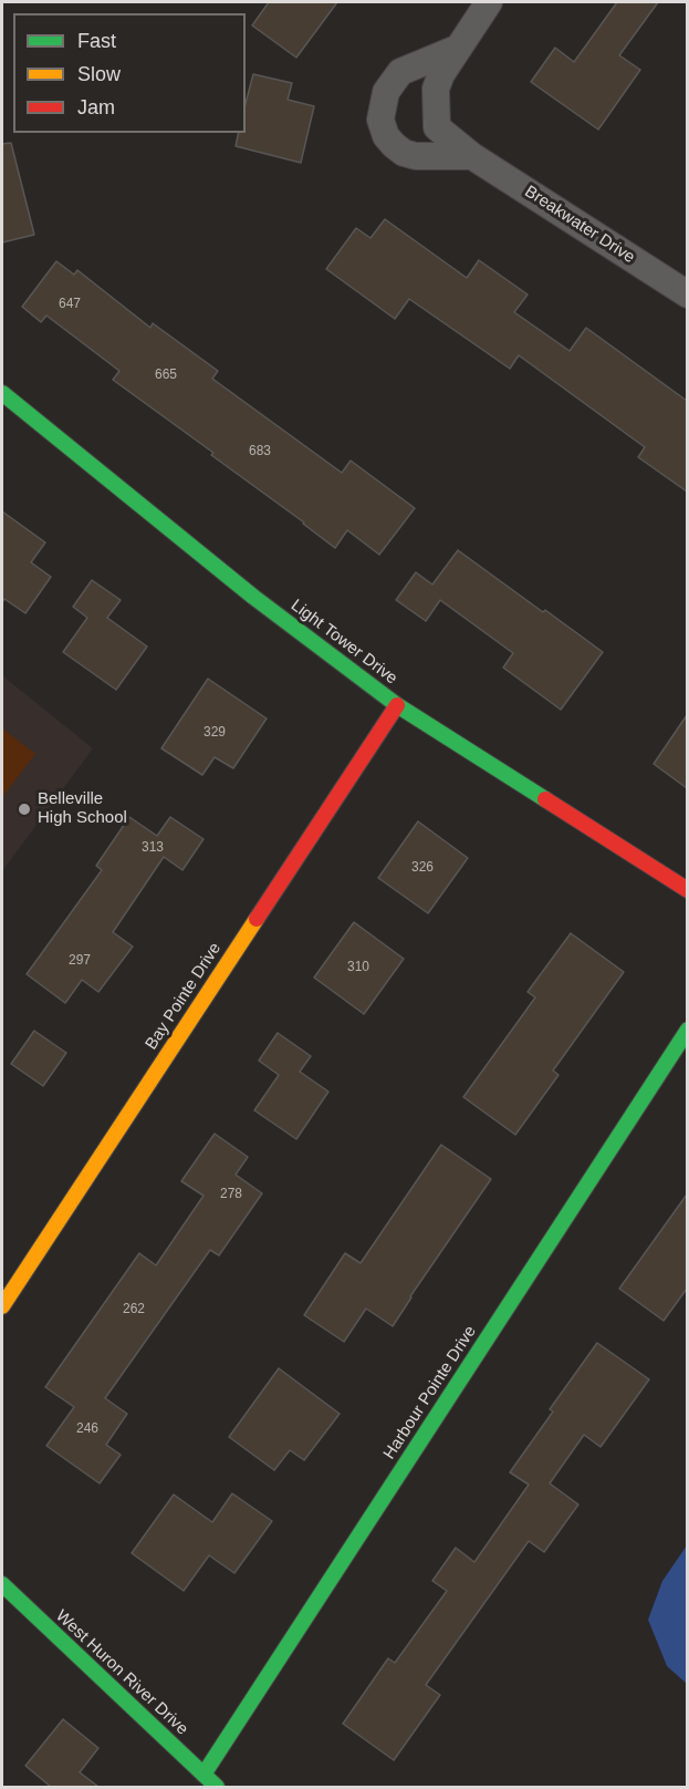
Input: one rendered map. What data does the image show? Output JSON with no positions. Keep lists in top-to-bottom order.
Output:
{
  "streets": {
    "street": [
      "Breakwater Drive",
      "Light Tower Drive",
      "Bay Pointe Drive",
      "Harbour Pointe Drive",
      "West Huron River Drive"
    ]
  },
  "crossings": [
    ["Light Tower Drive", "Bay Pointe Drive"],
    ["Harbour Pointe Drive", "West Huron River Drive"]
  ],
  "places": ["Belleville High School"],
  "house_numbers": [
    "647",
    "665",
    "683",
    "329",
    "313",
    "326",
    "297",
    "310",
    "278",
    "262",
    "246"
  ],
  "legend": ["Fast", "Slow", "Jam"]
}
